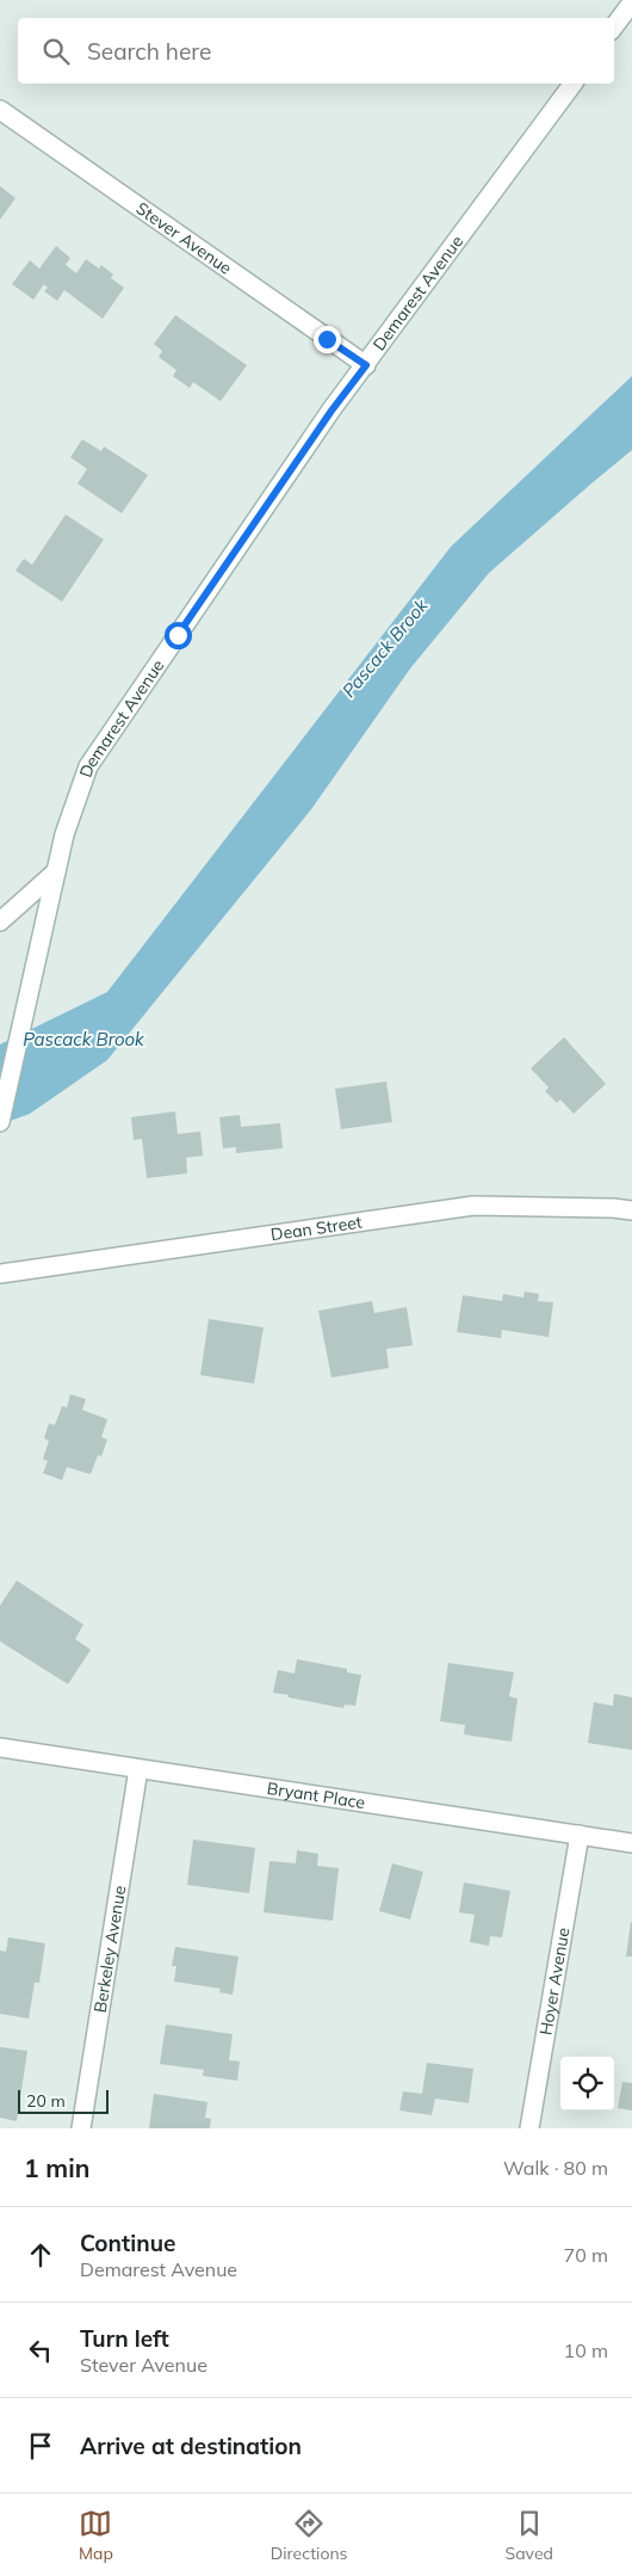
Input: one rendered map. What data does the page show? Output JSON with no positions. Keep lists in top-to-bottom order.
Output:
{
  "streets": {
    "street": [
      "Stever Avenue",
      "Demarest Avenue",
      "Dean Street",
      "Bryant Place",
      "Berkeley Avenue",
      "Hoyer Avenue"
    ]
  },
  "crossings": [
    ["Stever Avenue", "Demarest Avenue"],
    ["Bryant Place", "Berkeley Avenue"],
    ["Bryant Place", "Hoyer Avenue"]
  ],
  "water": ["Pascack Brook"],
  "scale_bar": "20 m",
  "page": {
    "search": "Search here",
    "scale": "20 m",
    "heading": ["1 min", "Walk · 80 m"],
    "list": [
      ["Continue", "Demarest Avenue", "70 m"],
      ["Turn left", "Stever Avenue", "10 m"],
      "Arrive at destination"
    ],
    "nav": ["Map", "Directions", "Saved"]
  }
}
